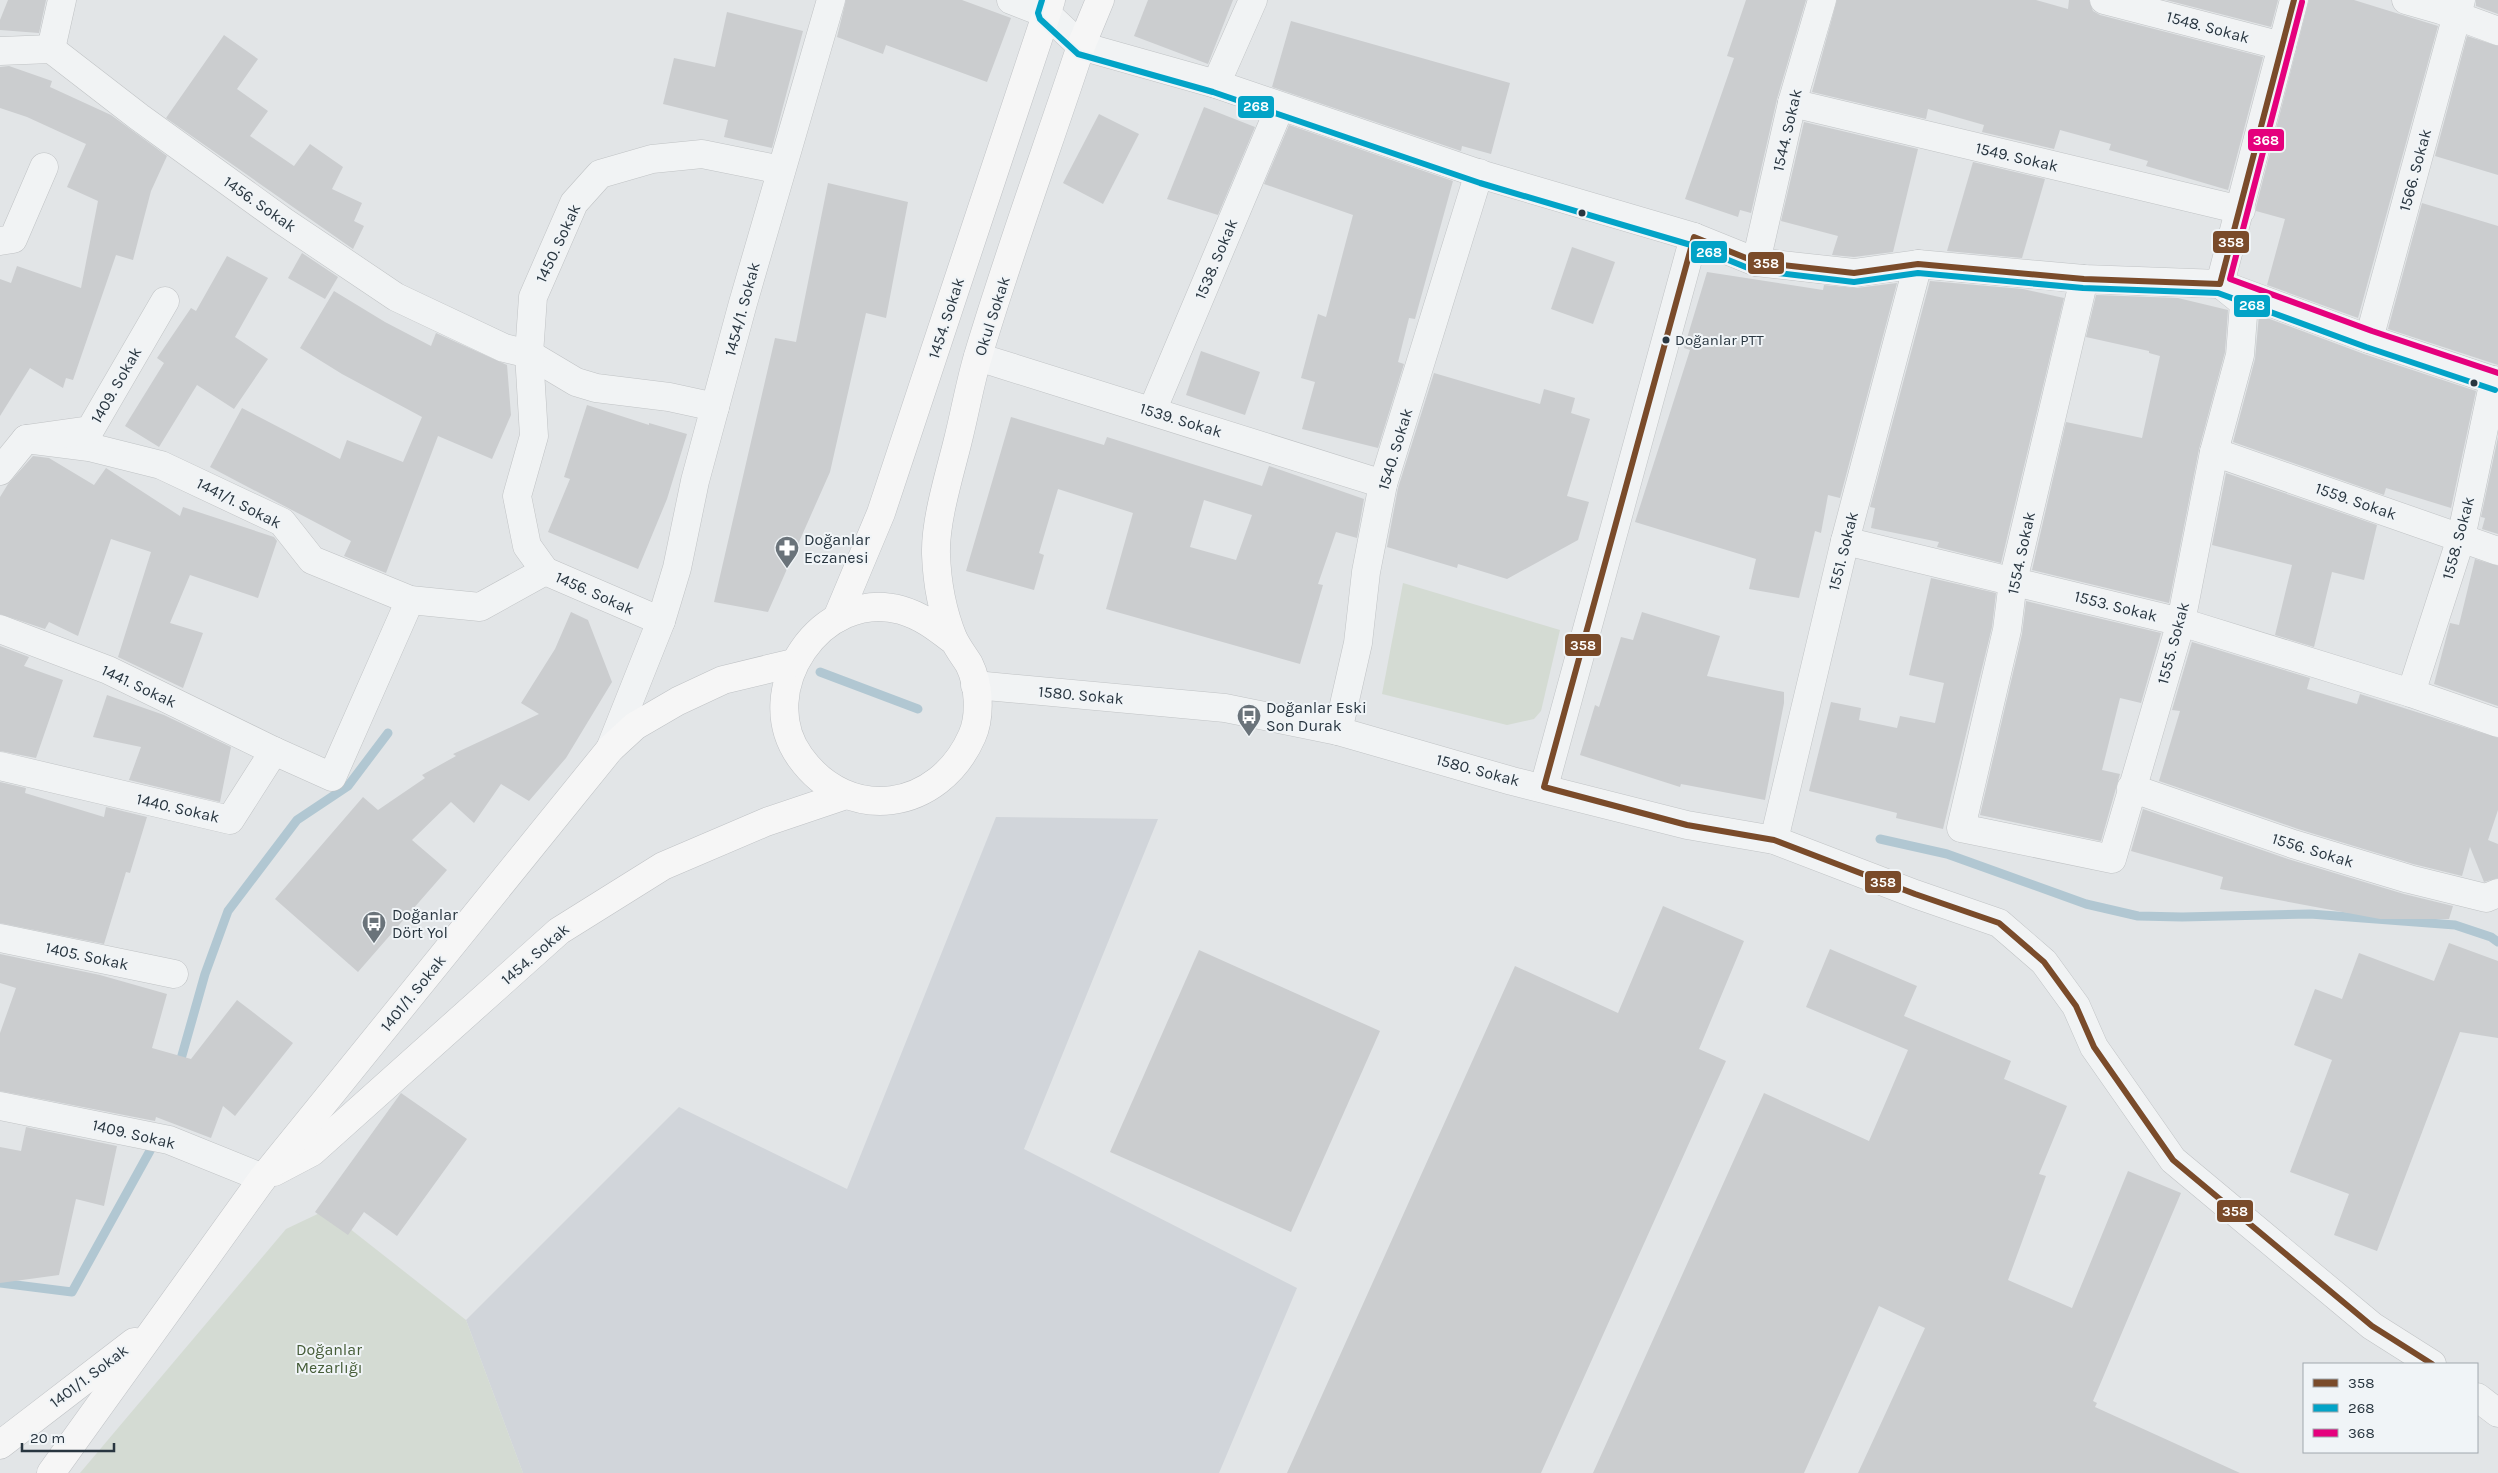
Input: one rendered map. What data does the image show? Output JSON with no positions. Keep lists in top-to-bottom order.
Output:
{
  "streets": {
    "main road": ["Okul Sokak", "1454. Sokak", "1401/1. Sokak"],
    "street": [
      "1548. Sokak",
      "1544. Sokak",
      "1549. Sokak",
      "1566. Sokak",
      "1456. Sokak",
      "1450. Sokak",
      "1538. Sokak",
      "1454/1. Sokak",
      "1409. Sokak",
      "1539. Sokak",
      "1540. Sokak",
      "1559. Sokak",
      "1441/1. Sokak",
      "1558. Sokak",
      "1551. Sokak",
      "1554. Sokak",
      "1553. Sokak",
      "1555. Sokak",
      "1441. Sokak",
      "1580. Sokak",
      "1440. Sokak",
      "1556. Sokak",
      "1405. Sokak"
    ]
  },
  "crossings": [
    ["1544. Sokak", "1549. Sokak"],
    ["1456. Sokak", "1450. Sokak"],
    ["1456. Sokak", "1454/1. Sokak"],
    ["1456. Sokak", "1441/1. Sokak"],
    ["1456. Sokak", "1401/1. Sokak"],
    ["1450. Sokak", "1454/1. Sokak"],
    ["1538. Sokak", "1539. Sokak"],
    ["1454/1. Sokak", "1401/1. Sokak"],
    ["Okul Sokak", "1539. Sokak"],
    ["1454. Sokak", "1409. Sokak"],
    ["1454. Sokak", "1401/1. Sokak"],
    ["1409. Sokak", "1441/1. Sokak"],
    ["1409. Sokak", "1401/1. Sokak"],
    ["1539. Sokak", "1540. Sokak"],
    ["1540. Sokak", "1580. Sokak"],
    ["1559. Sokak", "1558. Sokak"],
    ["1559. Sokak", "1555. Sokak"],
    ["1558. Sokak", "1553. Sokak"],
    ["1551. Sokak", "1553. Sokak"],
    ["1551. Sokak", "1580. Sokak"],
    ["1554. Sokak", "1553. Sokak"],
    ["1554. Sokak", "1555. Sokak"],
    ["1553. Sokak", "1555. Sokak"],
    ["1555. Sokak", "1556. Sokak"],
    ["1441. Sokak", "1440. Sokak"]
  ],
  "parks": ["Doğanlar Mezarlığı"],
  "places": {
    "other": ["Doğanlar PTT"],
    "pharmacy": ["Doğanlar Eczanesi"],
    "bus stop": ["Doğanlar Eski Son Durak", "Doğanlar Dört Yol"]
  },
  "lines": ["transit line 358", "transit line 268", "transit line 368"],
  "legend": ["358", "268", "368"],
  "scale_bar": "20 m"
}
